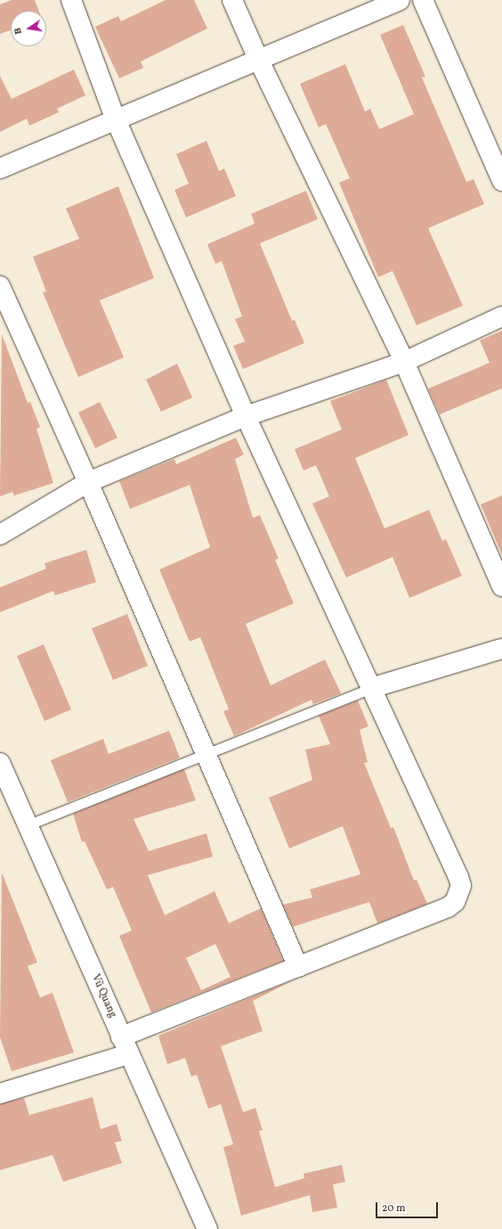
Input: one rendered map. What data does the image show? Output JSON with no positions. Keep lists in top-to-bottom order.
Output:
{
  "streets": {
    "street": ["Vũ Quang"]
  },
  "scale_bar": "20 m",
  "north": "left"
}
